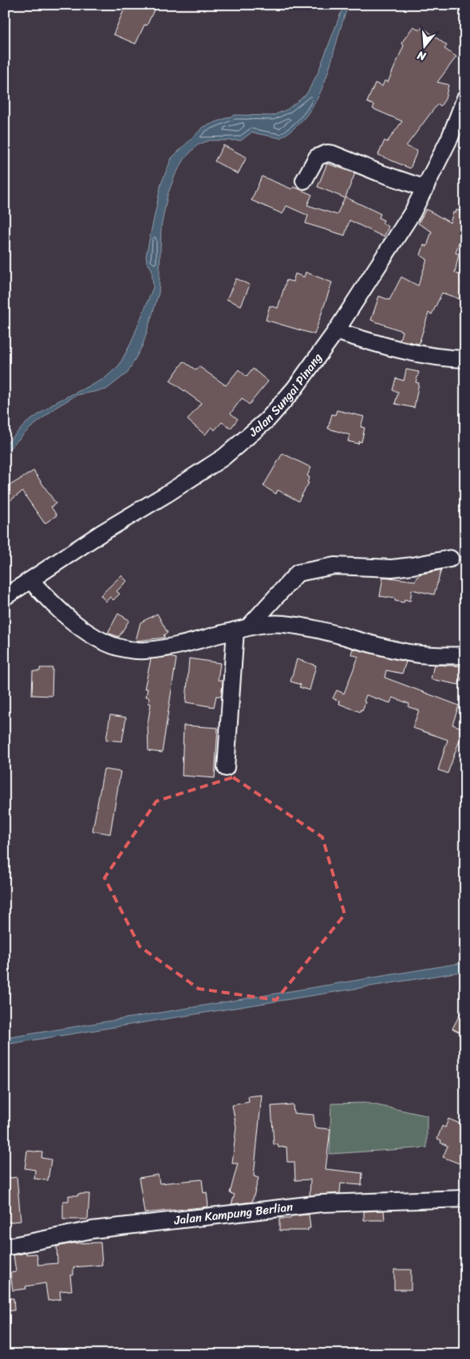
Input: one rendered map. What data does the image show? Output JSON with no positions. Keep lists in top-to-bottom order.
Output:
{
  "streets": {
    "street": ["Jalan Sungai Pinang", "Jalan Kampung Berlian"]
  },
  "north": "bottom"
}
